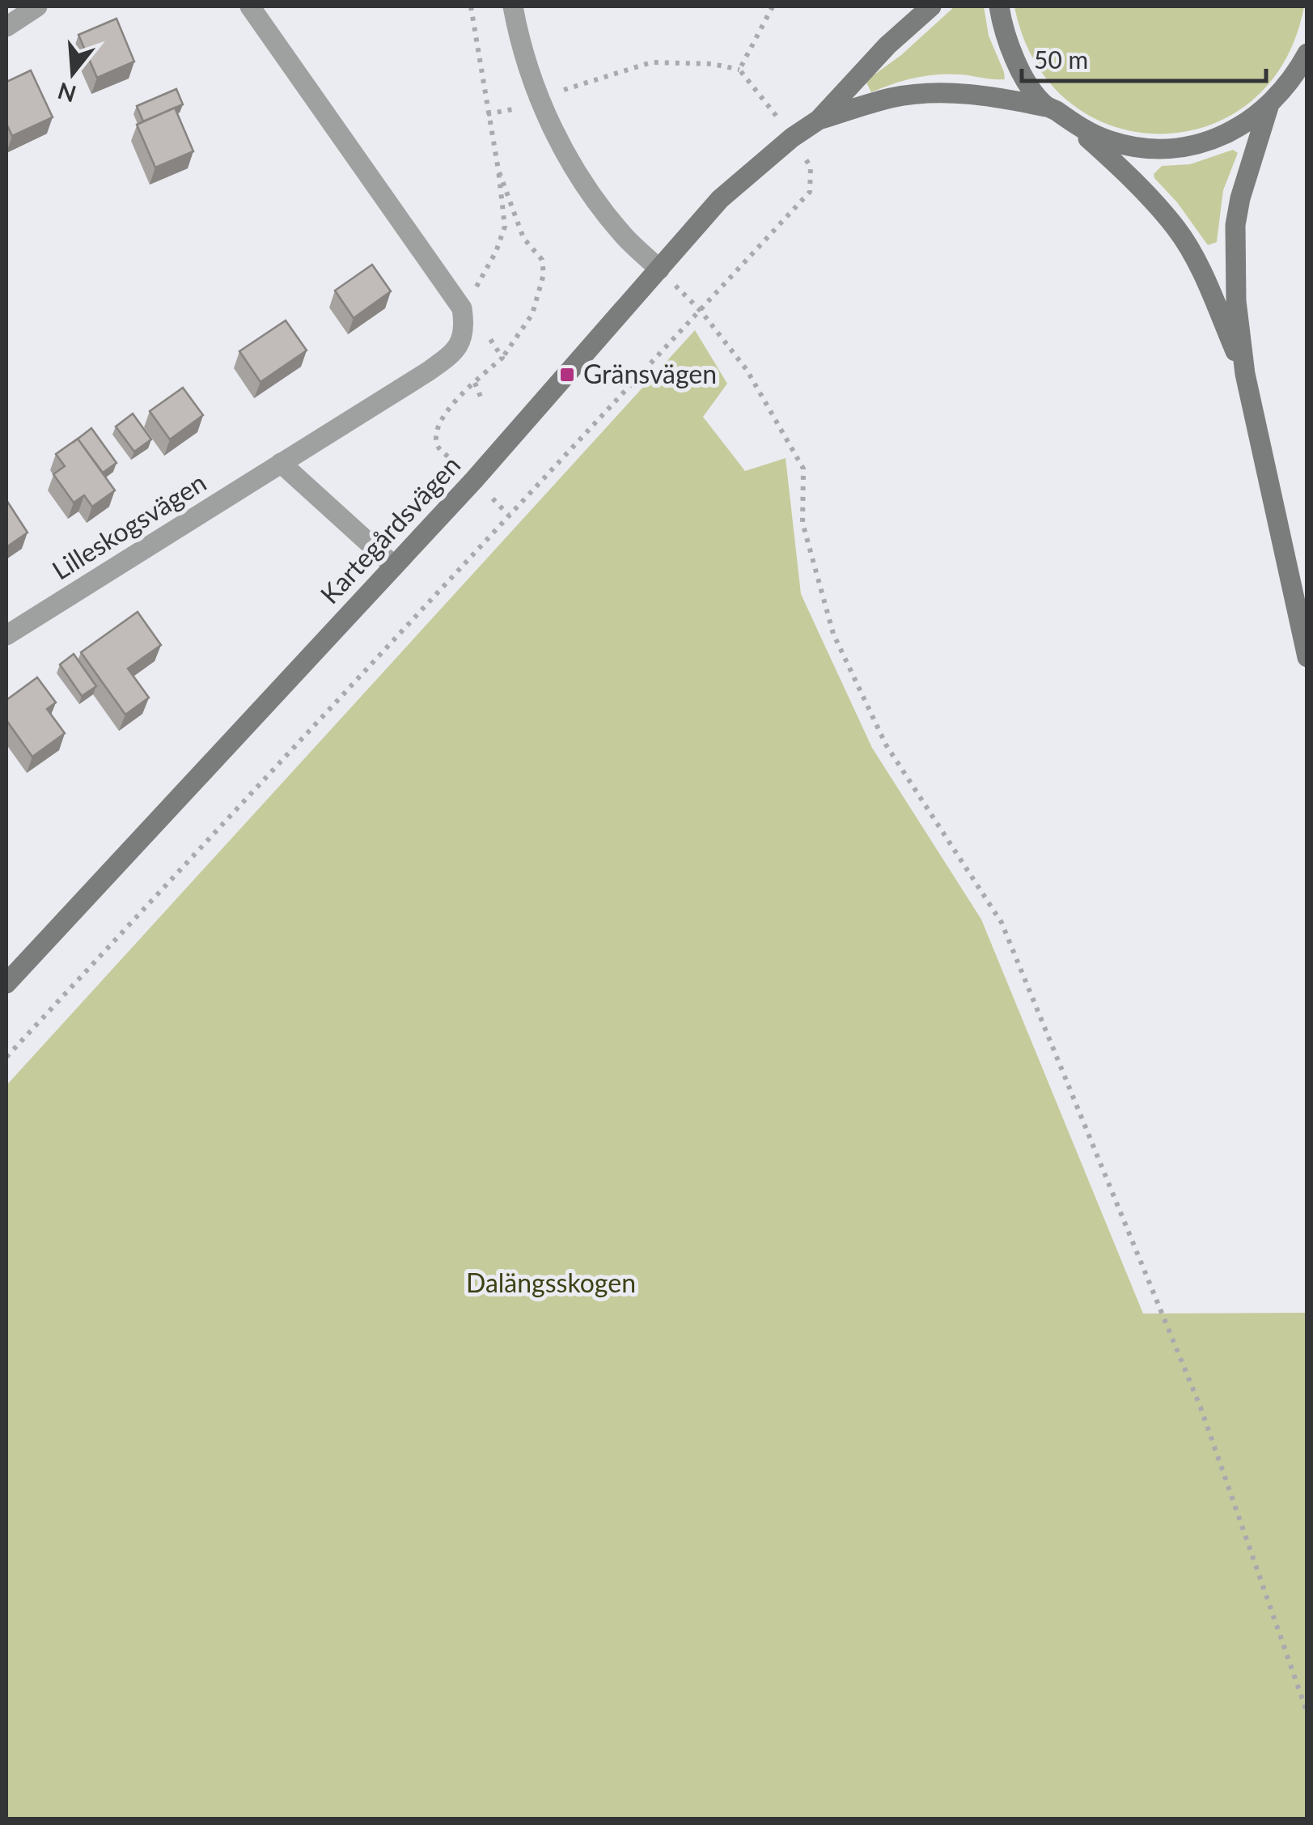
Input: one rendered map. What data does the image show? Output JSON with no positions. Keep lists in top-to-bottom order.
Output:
{
  "streets": {
    "street": ["Lilleskogsvägen", "Kartegårdsvägen"]
  },
  "parks": ["Dalängsskogen"],
  "places": {
    "transit": ["Gränsvägen"]
  },
  "scale_bar": "50 m",
  "north": "bottom"
}
